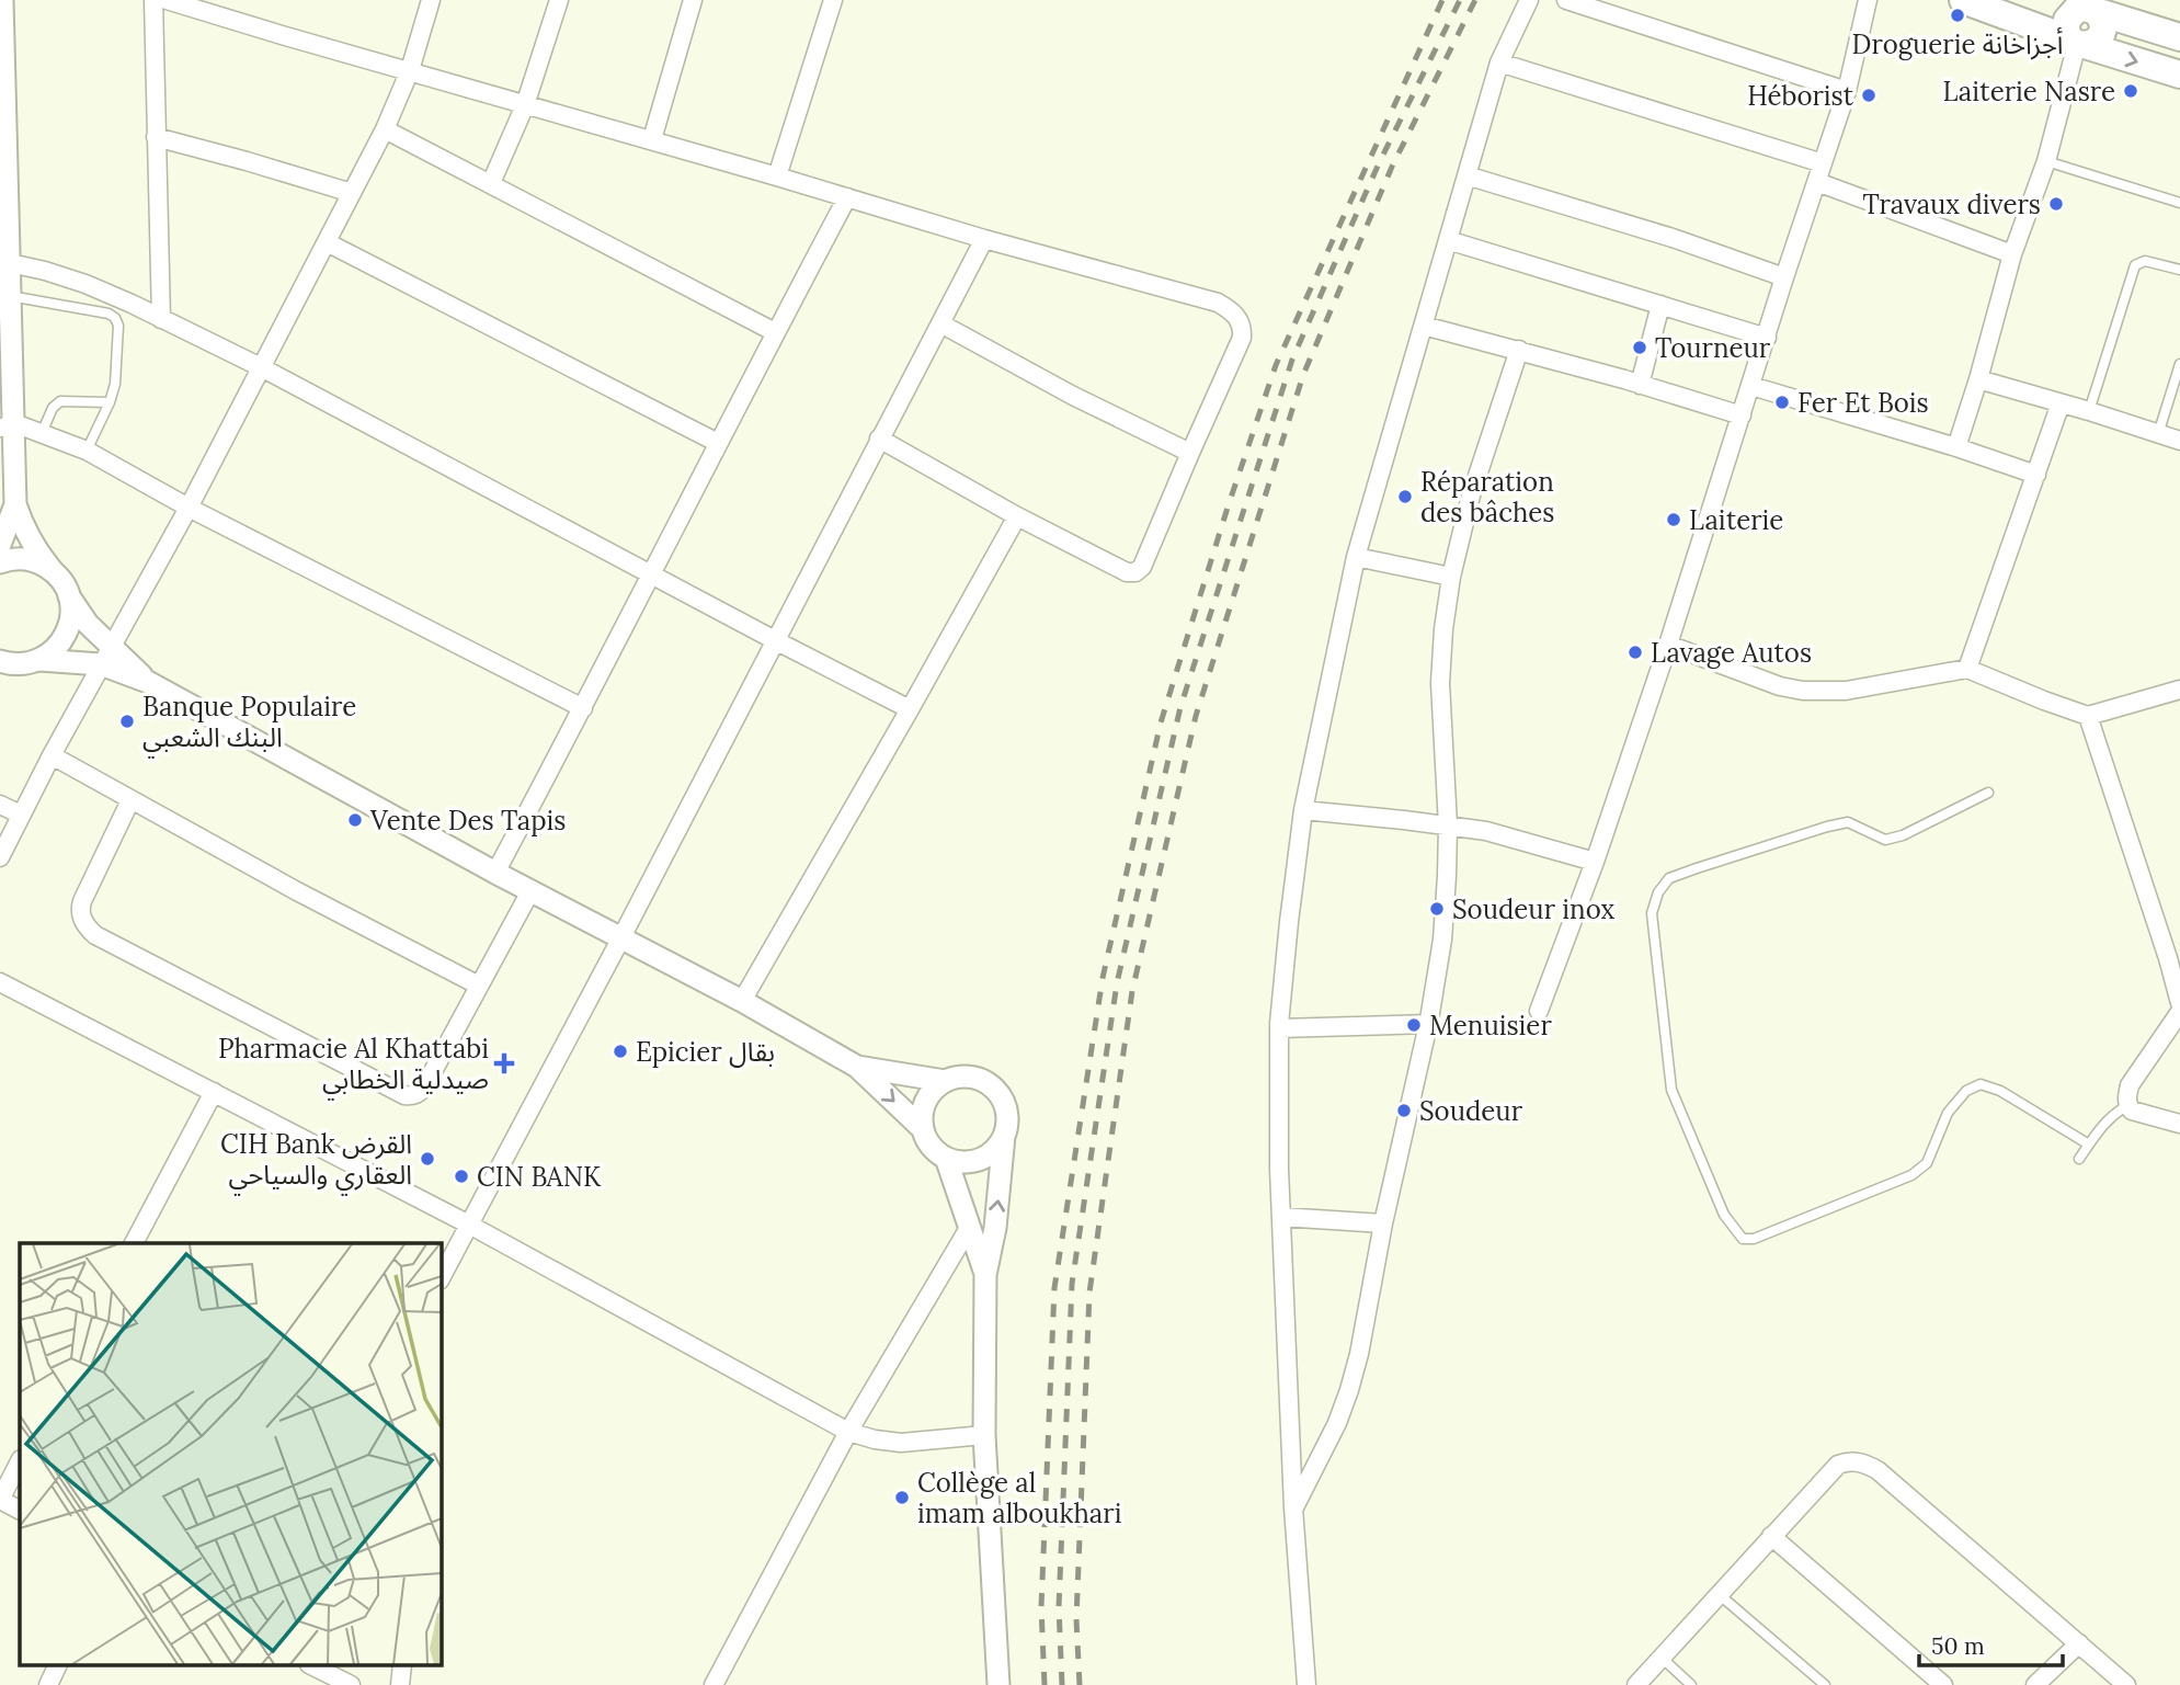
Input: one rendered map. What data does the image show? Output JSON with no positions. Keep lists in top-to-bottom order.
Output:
{
  "places": {
    "other": [
      "Droguerie أجزاخانة",
      "Laiterie Nasre",
      "Héborist",
      "Travaux divers",
      "Tourneur",
      "Fer Et Bois",
      "Réparation des bâches",
      "Laiterie",
      "Lavage Autos",
      "Banque Populaire البنك الشعبي",
      "Vente Des Tapis",
      "Soudeur inox",
      "Menuisier",
      "Epicier بقال",
      "Soudeur",
      "CIH Bank القرض العقاري والسياحي",
      "CIN BANK",
      "Collège al imam alboukhari"
    ],
    "health": ["Pharmacie Al Khattabi صيدلية الخطابي"]
  },
  "scale_bar": "50 m"
}
